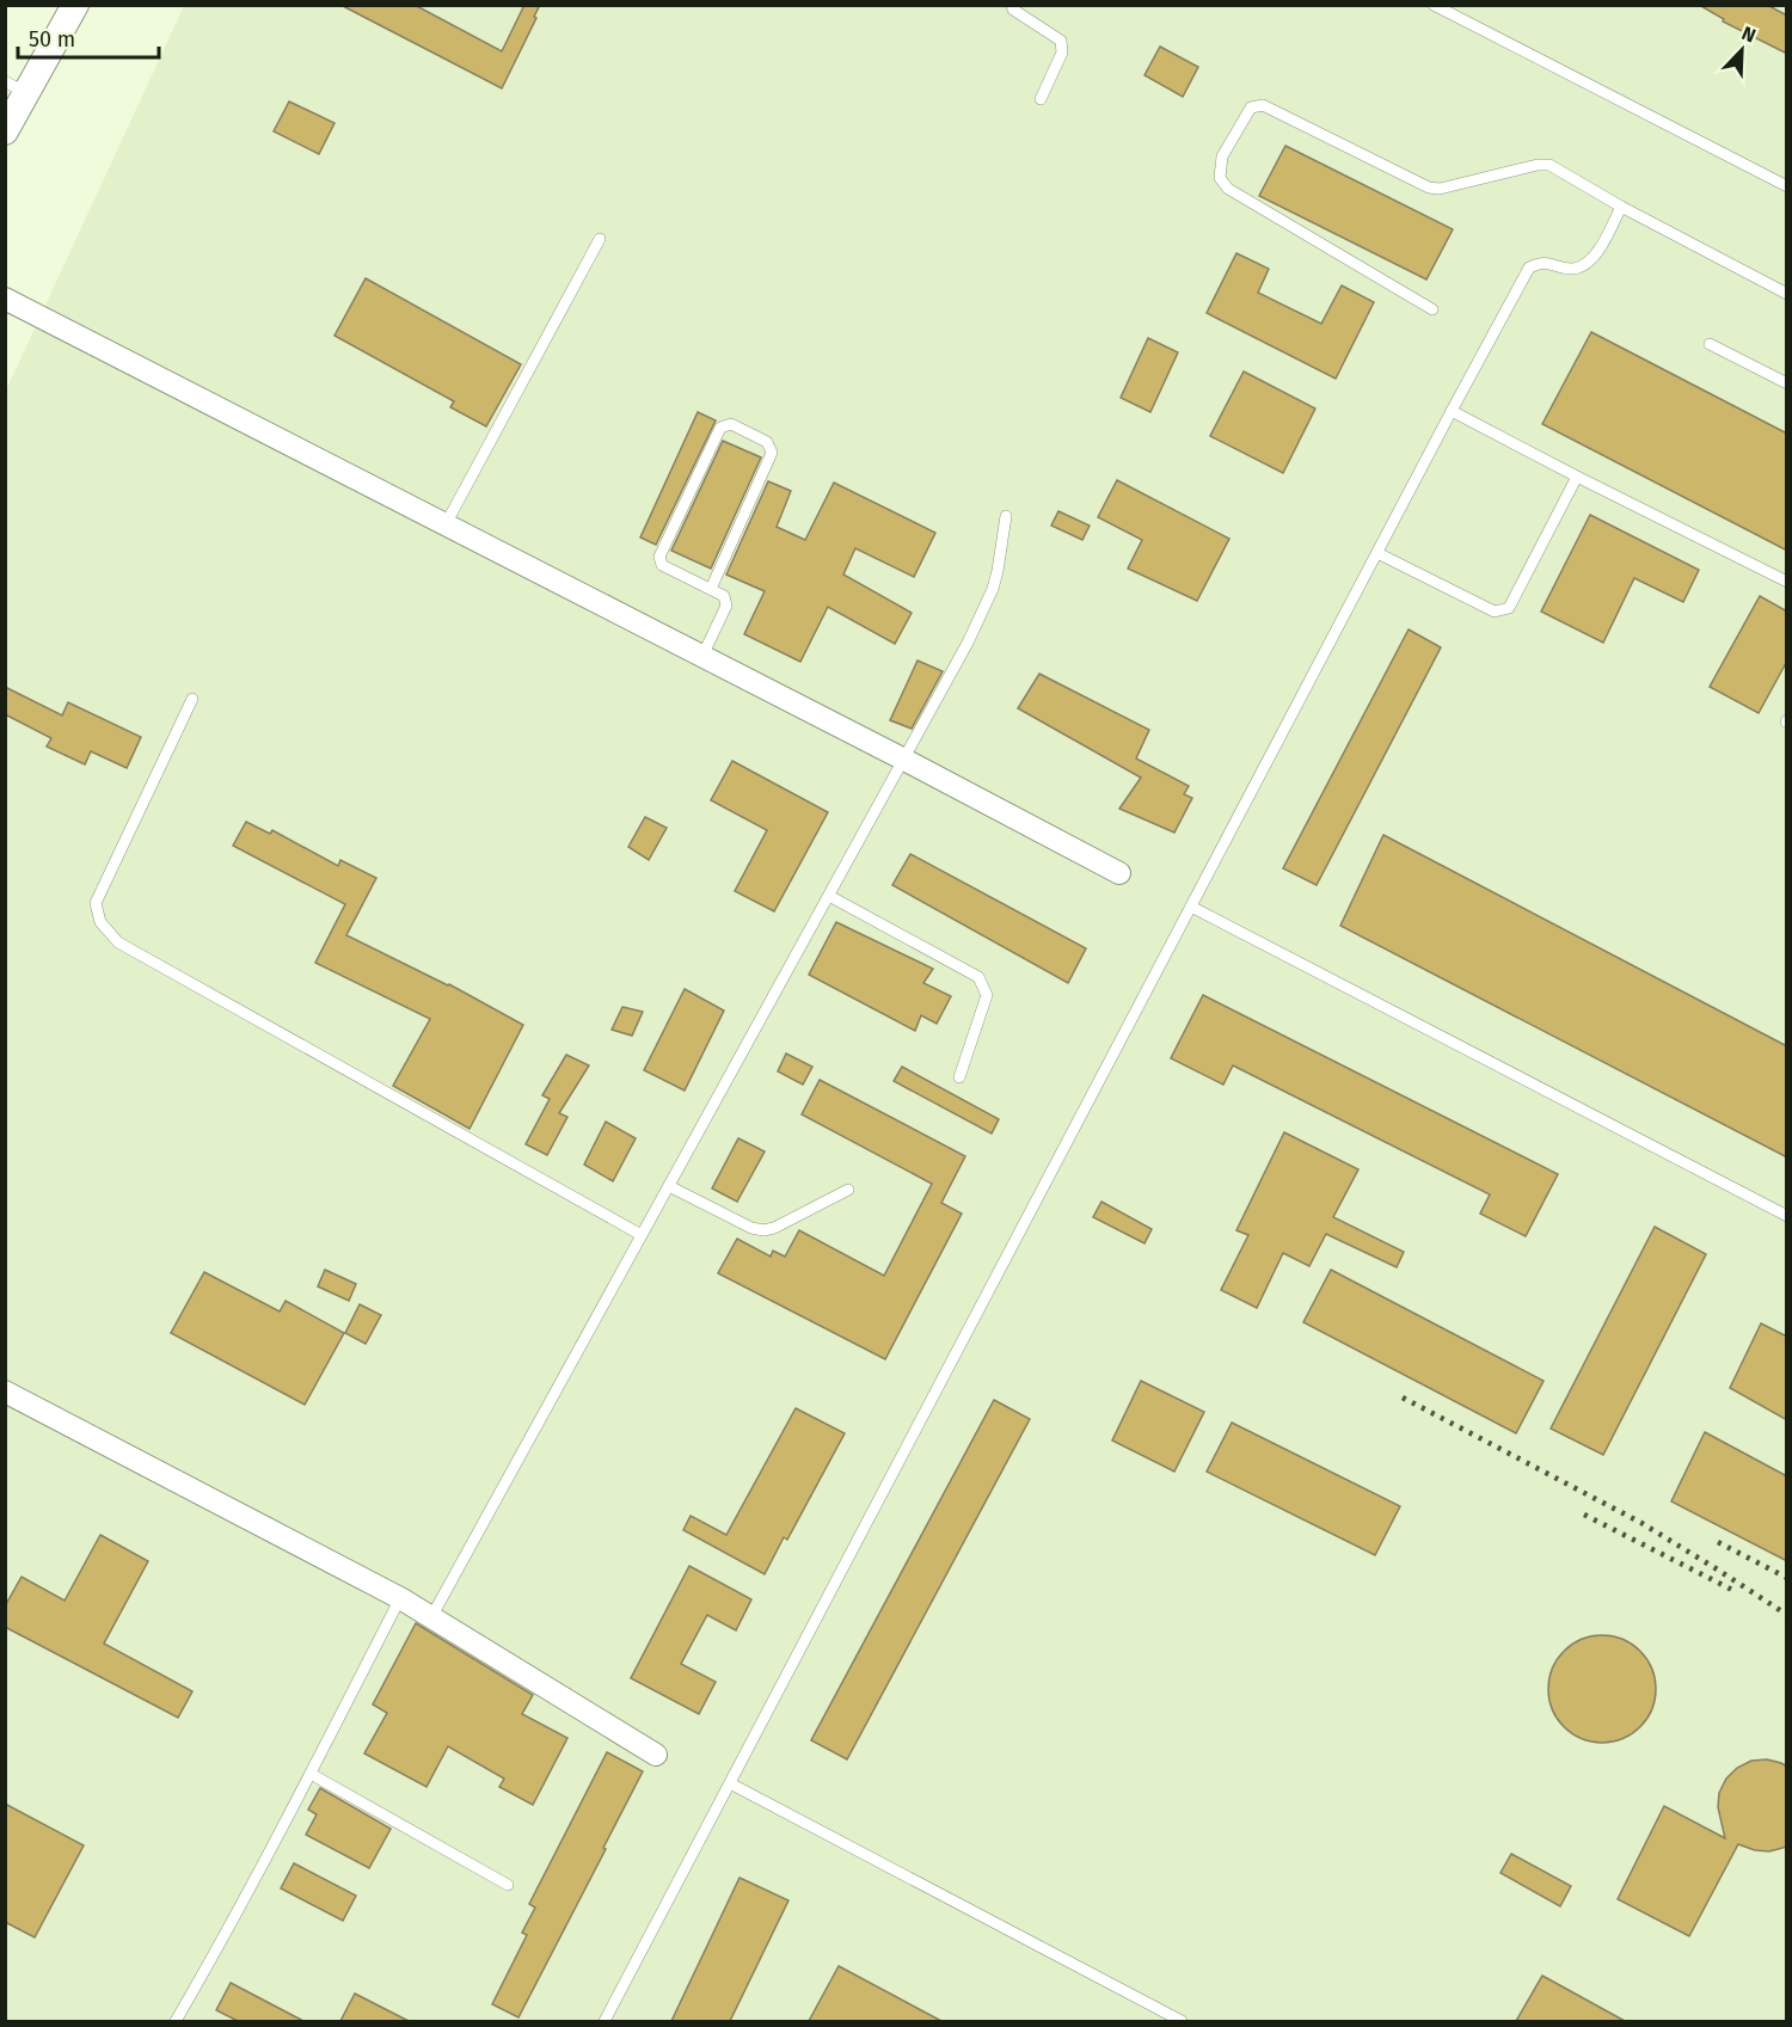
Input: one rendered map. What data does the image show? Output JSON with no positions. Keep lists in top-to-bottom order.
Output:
{
  "scale_bar": "50 m",
  "north": "top right"
}
